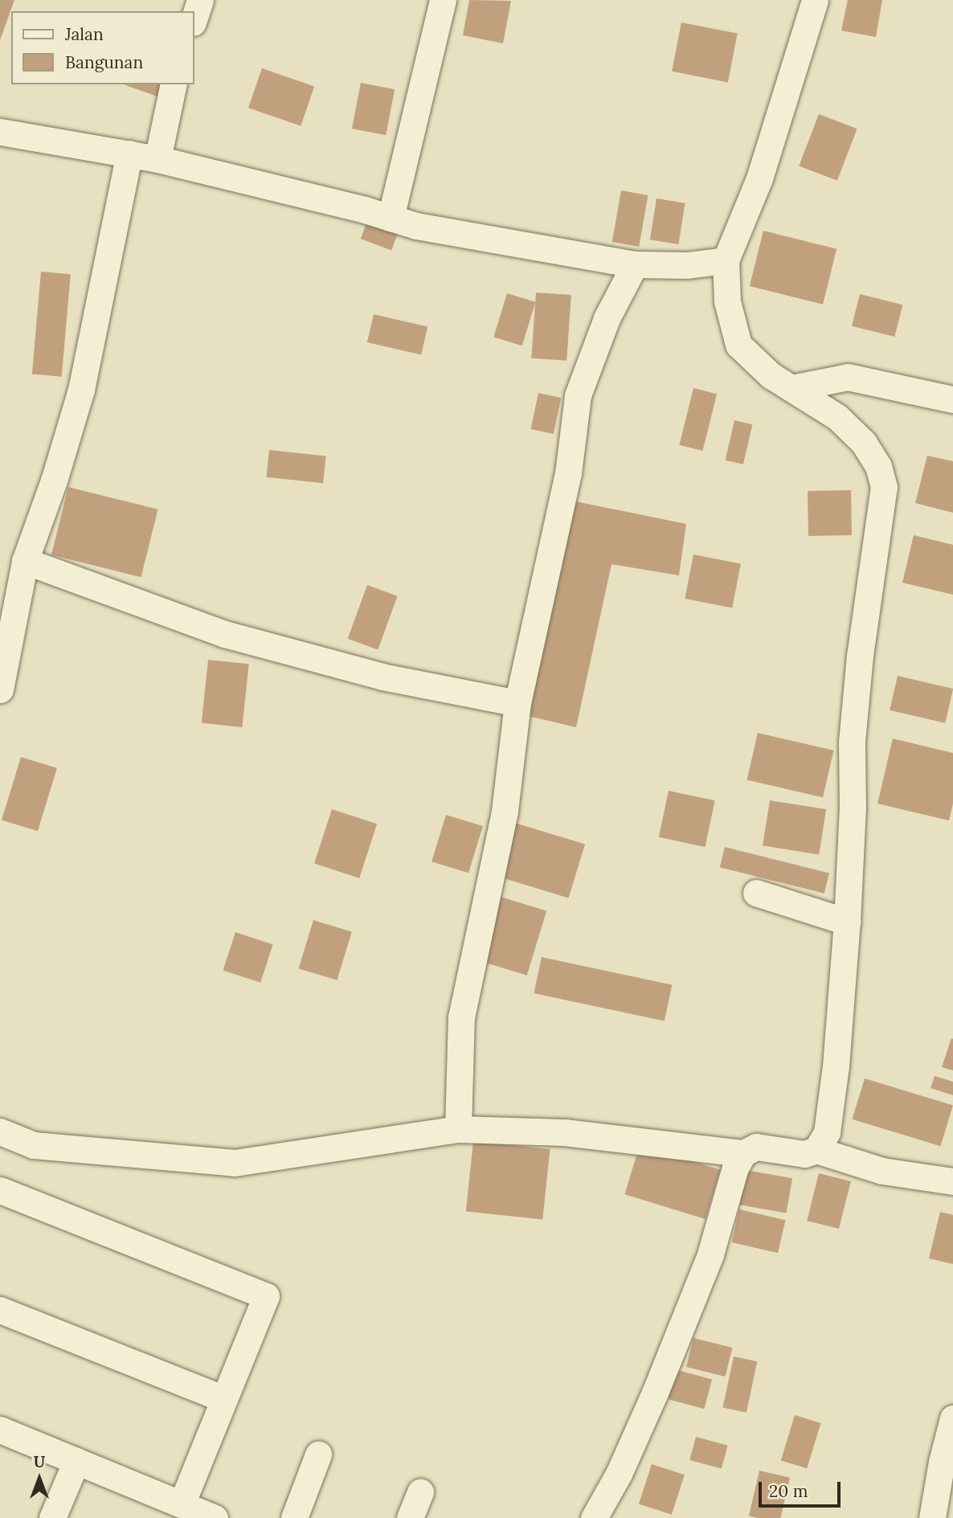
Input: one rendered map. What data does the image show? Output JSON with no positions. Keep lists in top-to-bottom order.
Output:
{
  "legend": ["Jalan", "Bangunan"],
  "scale_bar": "20 m",
  "north": "top"
}
